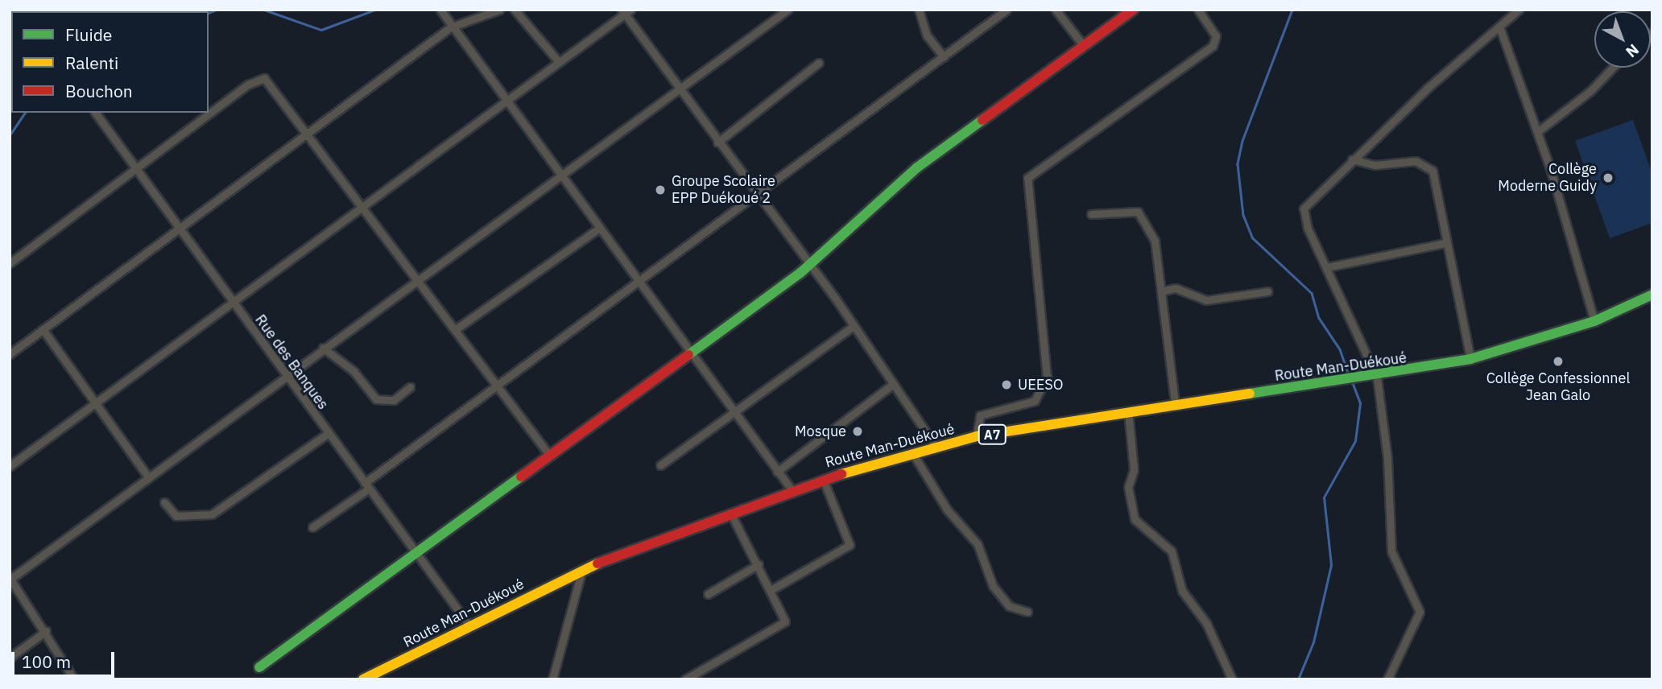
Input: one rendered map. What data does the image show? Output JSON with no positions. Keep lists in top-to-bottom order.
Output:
{
  "streets": {
    "main road": ["Route Man-Duékoué", "A7"],
    "street": ["Rue des Banques"]
  },
  "crossings": [
    ["Rue des Banques", "Route Man-Duékoué"]
  ],
  "places": [
    "Collège Moderne Guidy",
    "Groupe Scolaire EPP Duékoué 2",
    "Collège Confessionnel Jean Galo",
    "UEESO",
    "Mosque"
  ],
  "legend": ["Fluide", "Ralenti", "Bouchon"],
  "scale_bar": "100 m",
  "north": "bottom right"
}
